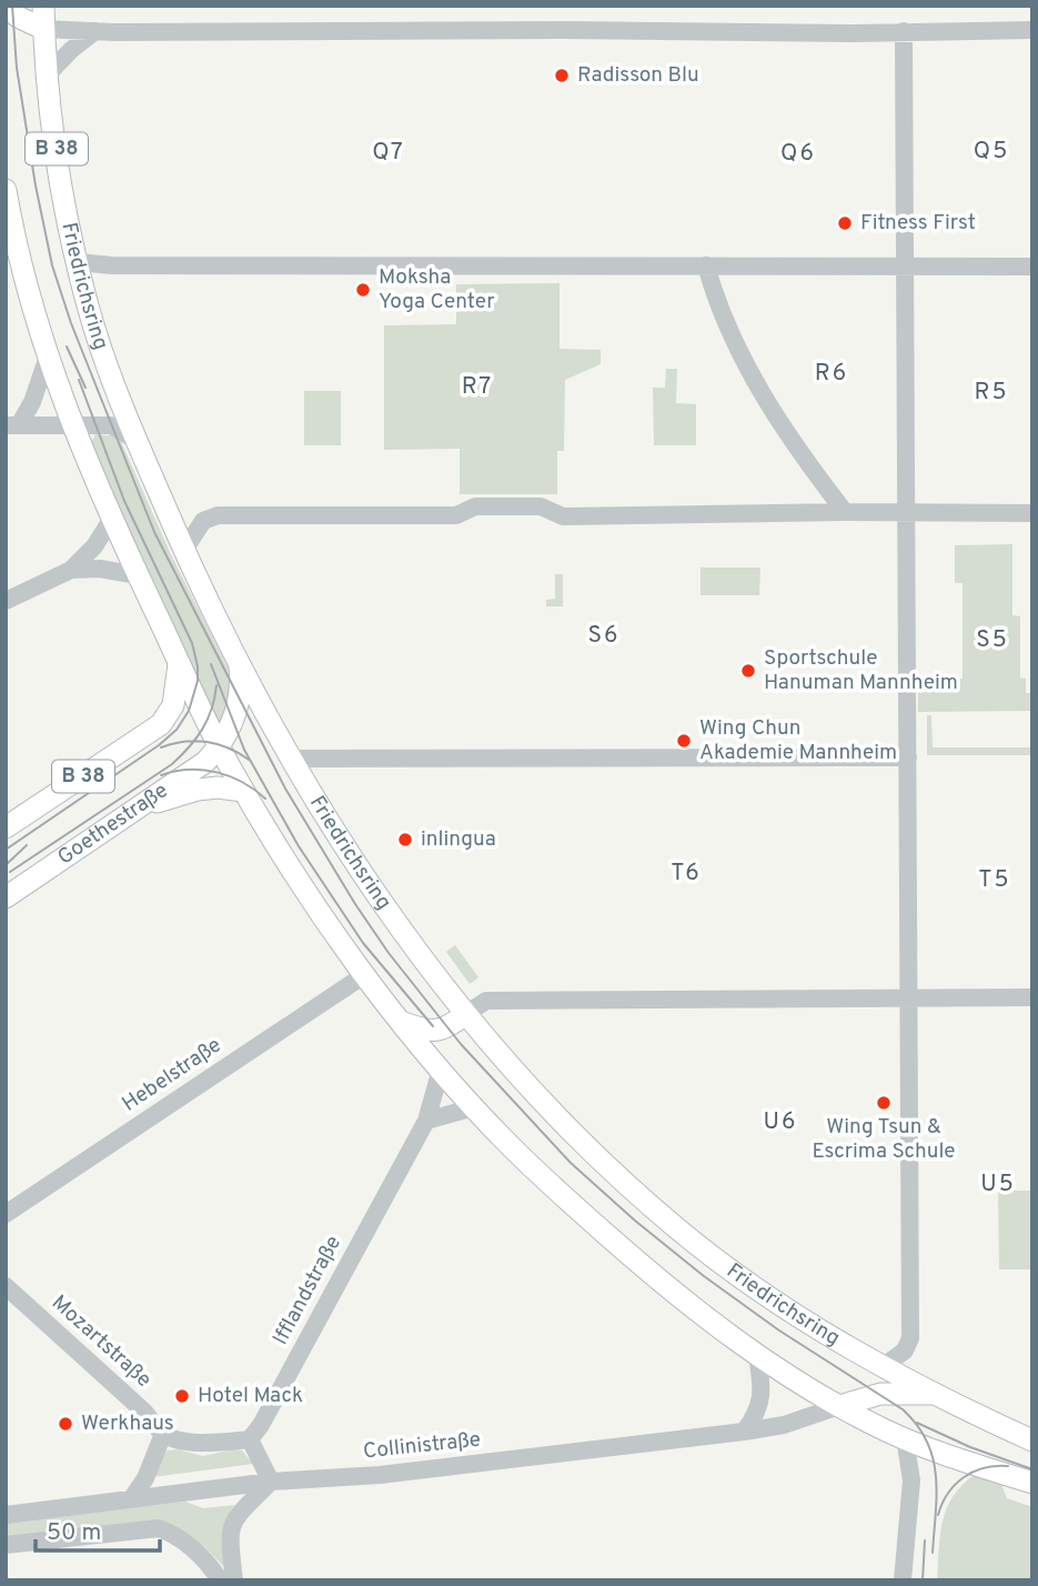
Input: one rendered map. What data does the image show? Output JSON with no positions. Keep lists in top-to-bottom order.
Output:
{
  "streets": {
    "main road": ["B 38", "Friedrichsring", "Goethestraße"],
    "street": [
      "Hebelstraße",
      "Ifflandstraße",
      "Mozartstraße",
      "Collinistraße"
    ]
  },
  "crossings": [
    ["B 38", "Friedrichsring"],
    ["B 38", "Goethestraße"]
  ],
  "districts": [
    "Q5",
    "Q7",
    "Q6",
    "R6",
    "R7",
    "R5",
    "S6",
    "S5",
    "T6",
    "T5",
    "U6",
    "U5"
  ],
  "places": [
    "Radisson Blu",
    "Fitness First",
    "Moksha Yoga Center",
    "Sportschule Hanuman Mannheim",
    "Wing Chun Akademie Mannheim",
    "inlingua",
    "Wing Tsun & Escrima Schule",
    "Hotel Mack",
    "Werkhaus"
  ],
  "scale_bar": "50 m"
}
